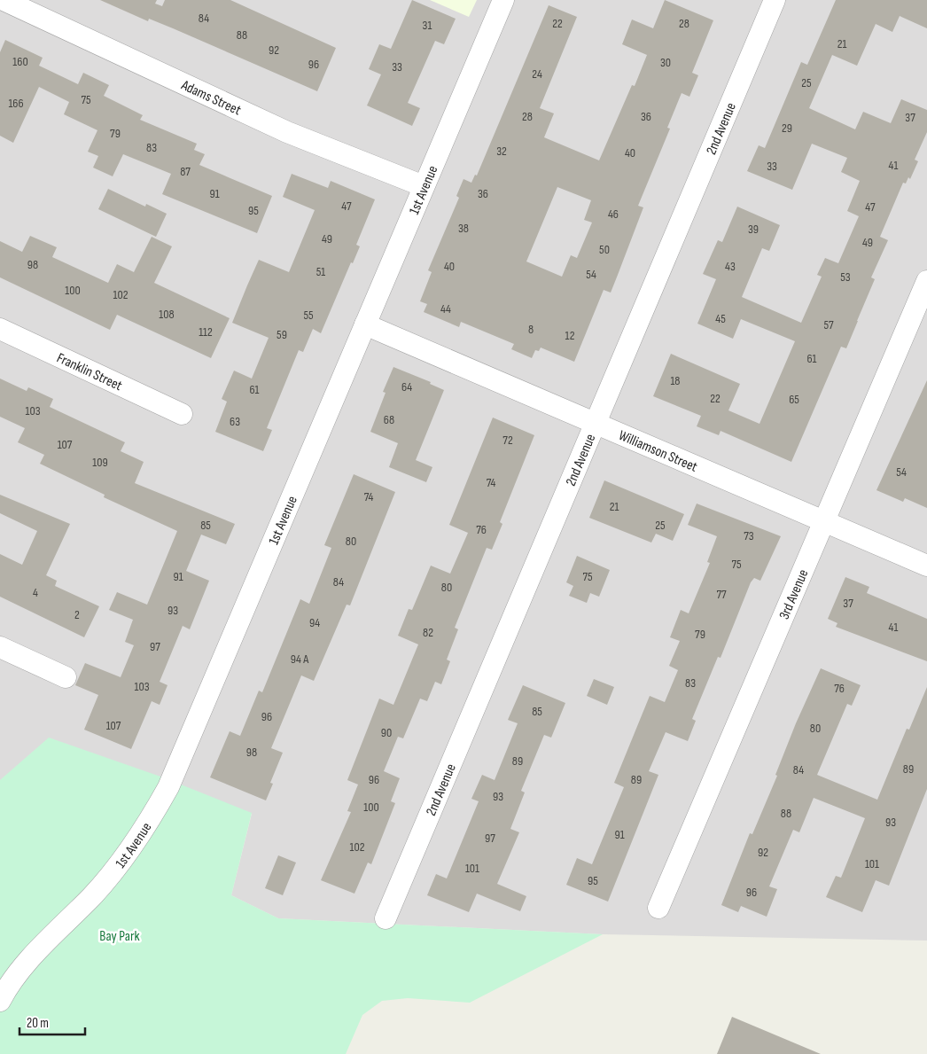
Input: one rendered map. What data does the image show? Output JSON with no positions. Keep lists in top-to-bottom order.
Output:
{
  "streets": {
    "street": [
      "Adams Street",
      "2nd Avenue",
      "1st Avenue",
      "Franklin Street",
      "Williamson Street",
      "3rd Avenue"
    ]
  },
  "crossings": [
    ["Adams Street", "1st Avenue"],
    ["2nd Avenue", "Williamson Street"],
    ["1st Avenue", "Williamson Street"],
    ["Williamson Street", "3rd Avenue"]
  ],
  "parks": ["Bay Park"],
  "house_numbers": [
    "84",
    "22",
    "28",
    "31",
    "88",
    "21",
    "92",
    "160",
    "30",
    "96",
    "33",
    "24",
    "25",
    "75",
    "166",
    "28",
    "36",
    "37",
    "29",
    "79",
    "83",
    "32",
    "40",
    "41",
    "33",
    "87",
    "91",
    "36",
    "47",
    "47",
    "95",
    "46",
    "38",
    "39",
    "49",
    "49",
    "50",
    "98",
    "40",
    "43",
    "51",
    "54",
    "53",
    "100",
    "102",
    "44",
    "108",
    "55",
    "45",
    "57",
    "8",
    "112",
    "59",
    "12",
    "61",
    "18",
    "64",
    "61",
    "22",
    "65",
    "103",
    "68",
    "63",
    "72",
    "107",
    "109",
    "54",
    "74",
    "74",
    "21",
    "85",
    "25",
    "76",
    "73",
    "80",
    "75",
    "91",
    "75",
    "84",
    "80",
    "4",
    "77",
    "37",
    "93",
    "2",
    "94",
    "41",
    "82",
    "79",
    "97",
    "94 A",
    "83",
    "103",
    "76",
    "85",
    "96",
    "107",
    "80",
    "90",
    "98",
    "89",
    "89",
    "84",
    "96",
    "89",
    "93",
    "100",
    "88",
    "93",
    "91",
    "97",
    "102",
    "92",
    "101",
    "101",
    "95",
    "96"
  ],
  "scale_bar": "20 m"
}
